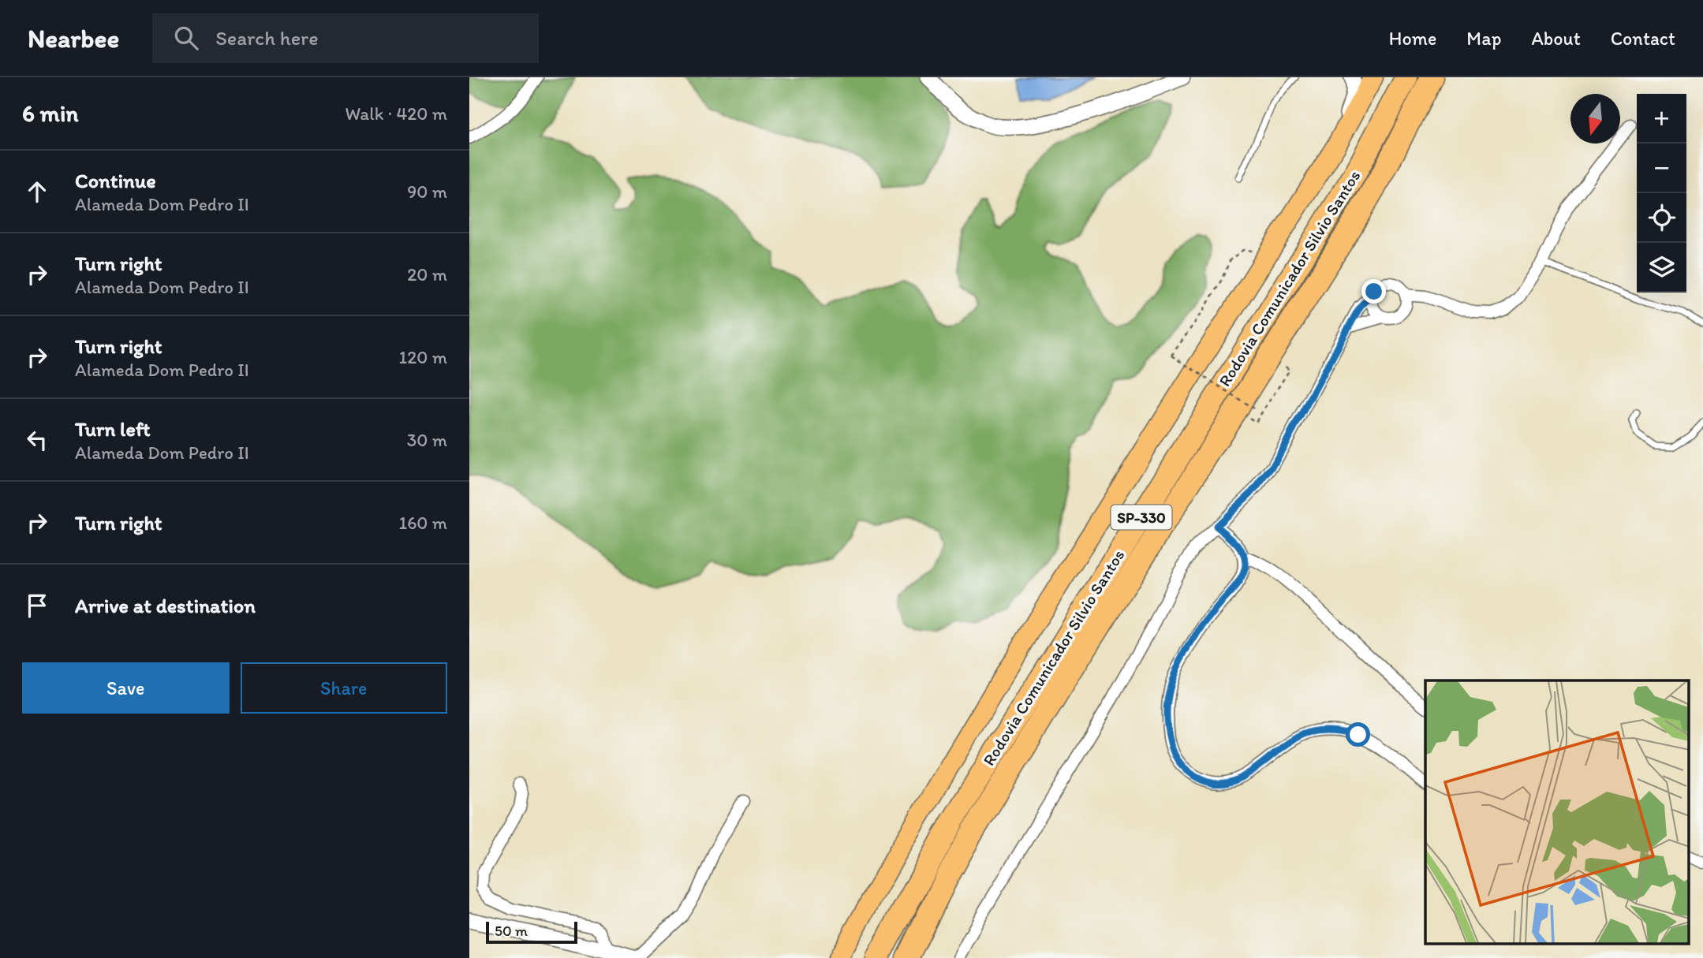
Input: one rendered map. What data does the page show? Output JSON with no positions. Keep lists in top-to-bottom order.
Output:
{
  "streets": {
    "highway": ["Rodovia Comunicador Silvio Santos", "SP-330"]
  },
  "scale_bar": "50 m",
  "north": "bottom",
  "page": {
    "header": "Nearbee",
    "search": "Search here",
    "nav": [
      "Home",
      "Map",
      "About",
      "Contact"
    ],
    "heading": ["6 min", "Walk · 420 m"],
    "map_buttons": ["+", "−"],
    "list": [
      ["Continue", "Alameda Dom Pedro II", "90 m"],
      ["Turn right", "Alameda Dom Pedro II", "20 m"],
      ["Turn right", "Alameda Dom Pedro II", "120 m"],
      ["Turn left", "Alameda Dom Pedro II", "30 m"],
      ["Turn right", "160 m"],
      "Arrive at destination"
    ],
    "buttons": ["Save", "Share"],
    "scale": "50 m"
  }
}
